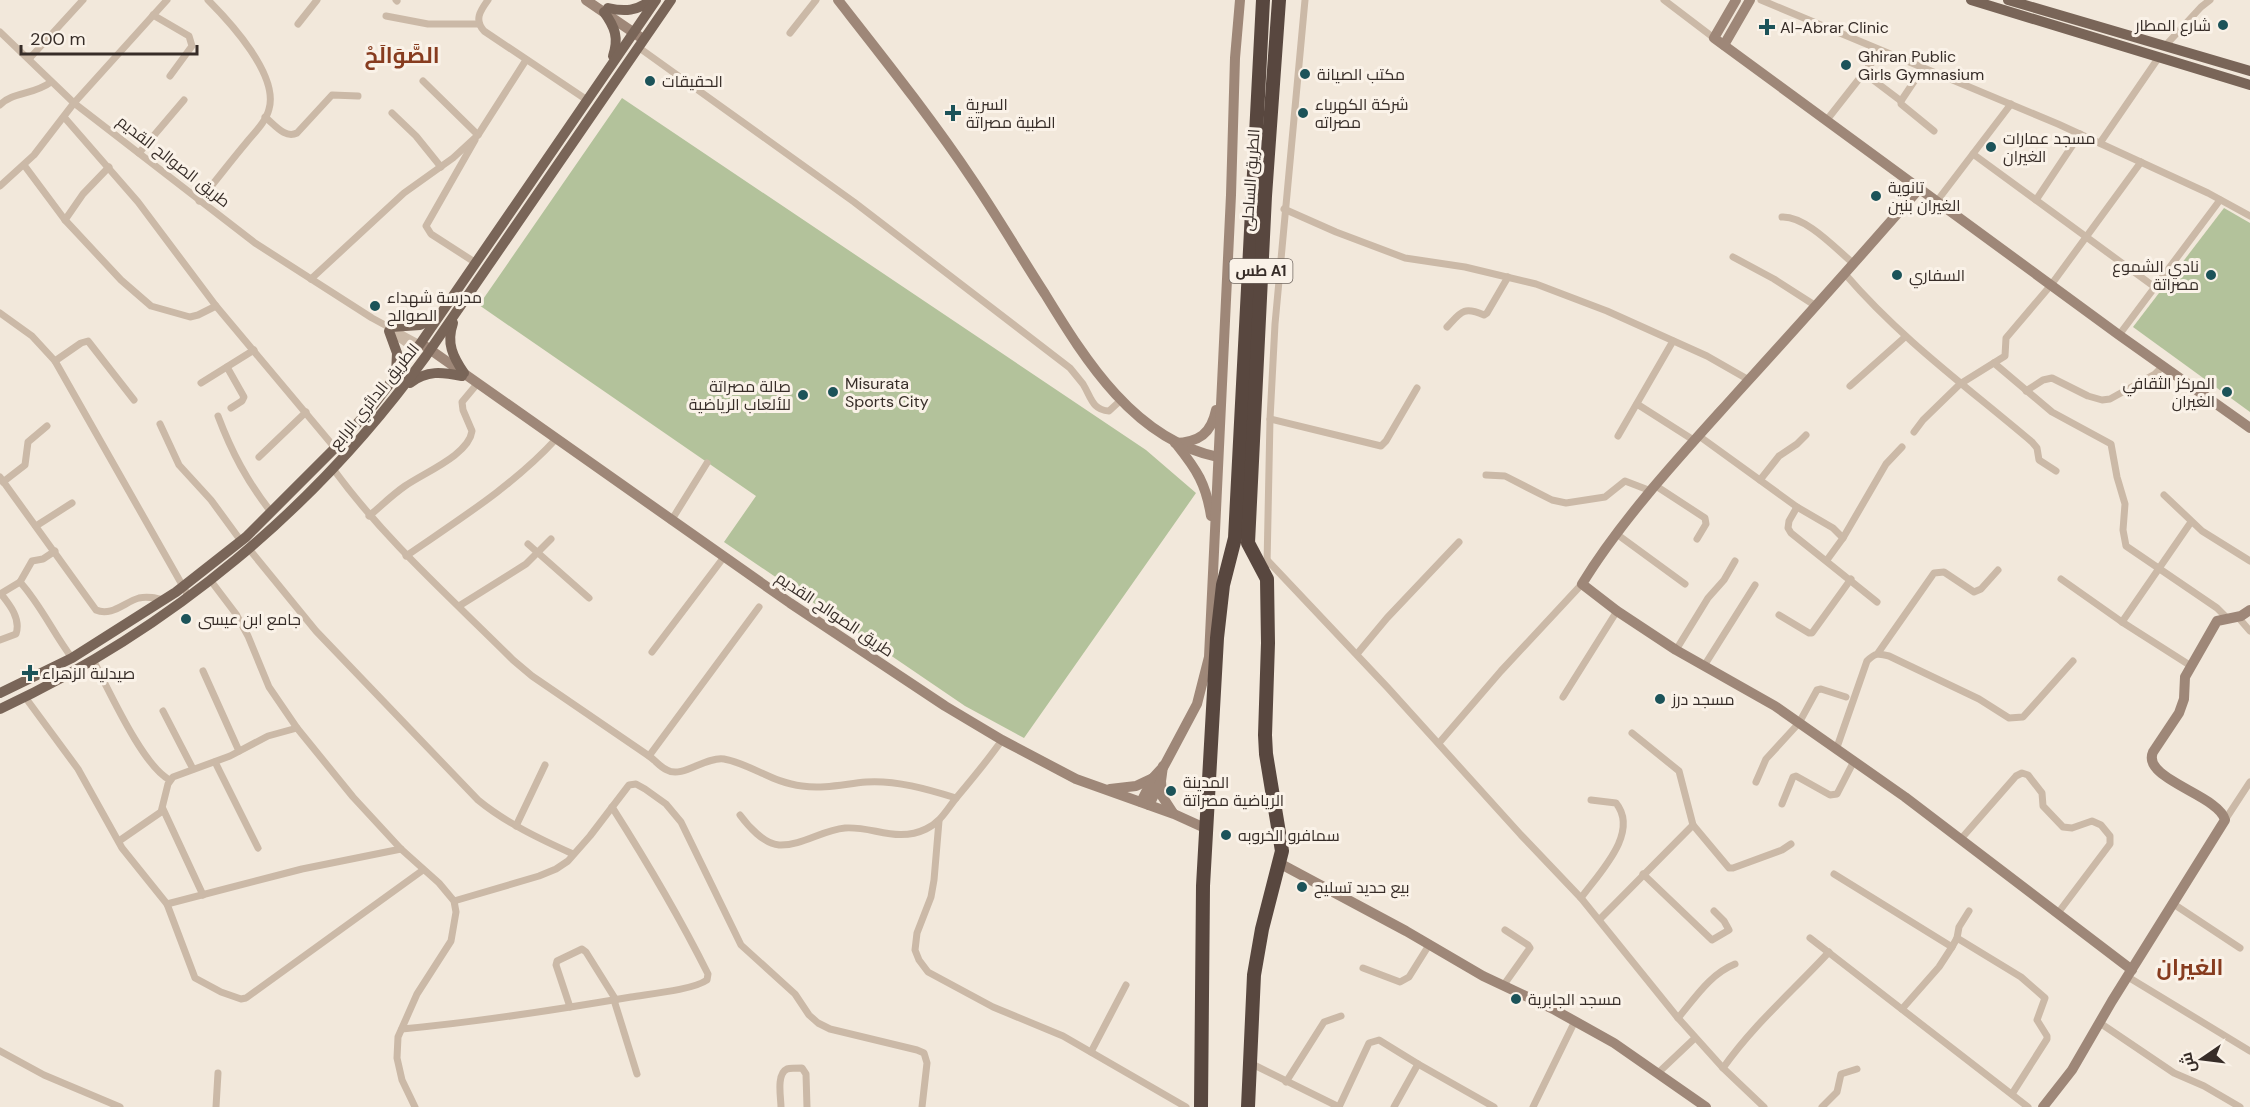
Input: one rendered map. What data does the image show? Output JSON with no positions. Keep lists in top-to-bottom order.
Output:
{
  "streets": {
    "highway": ["الطريق الساحلى", "طس A1"],
    "main road": ["الطريق الدائري الرابع"],
    "street": ["طريق الصوالح القديم"]
  },
  "crossings": [
    ["طريق الصوالح القديم", "الطريق الساحلى"],
    ["طريق الصوالح القديم", "الطريق الدائري الرابع"]
  ],
  "districts": ["الصَّوَالَحْ", "الغيران"],
  "places": {
    "other": [
      "شارع المطار",
      "Ghiran Public Girls Gymnasium",
      "مكتب الصيانة",
      "الحقيقات",
      "شركة الكهرباء مصراته",
      "مسجد عمارات الغيران",
      "تانوية الغيران بنين",
      "السفاري",
      "نادي الشموع مصراتة",
      "مدرسة شهداء الصوالح",
      "Misurata Sports City",
      "المركز الثقافي الغيران",
      "صالة مصراتة للألعاب الرياضية",
      "جامع ابن عيسى",
      "مسجد درز",
      "المدينة الرياضية مصراتة",
      "سمافرو الخروبه",
      "بيع حديد تسليح",
      "مسجد الجابرية"
    ],
    "health": ["Al-Abrar Clinic", "السرية الطبية مصراتة", "صيدلية الزهراء"]
  },
  "scale_bar": "200 m",
  "north": "left"
}
